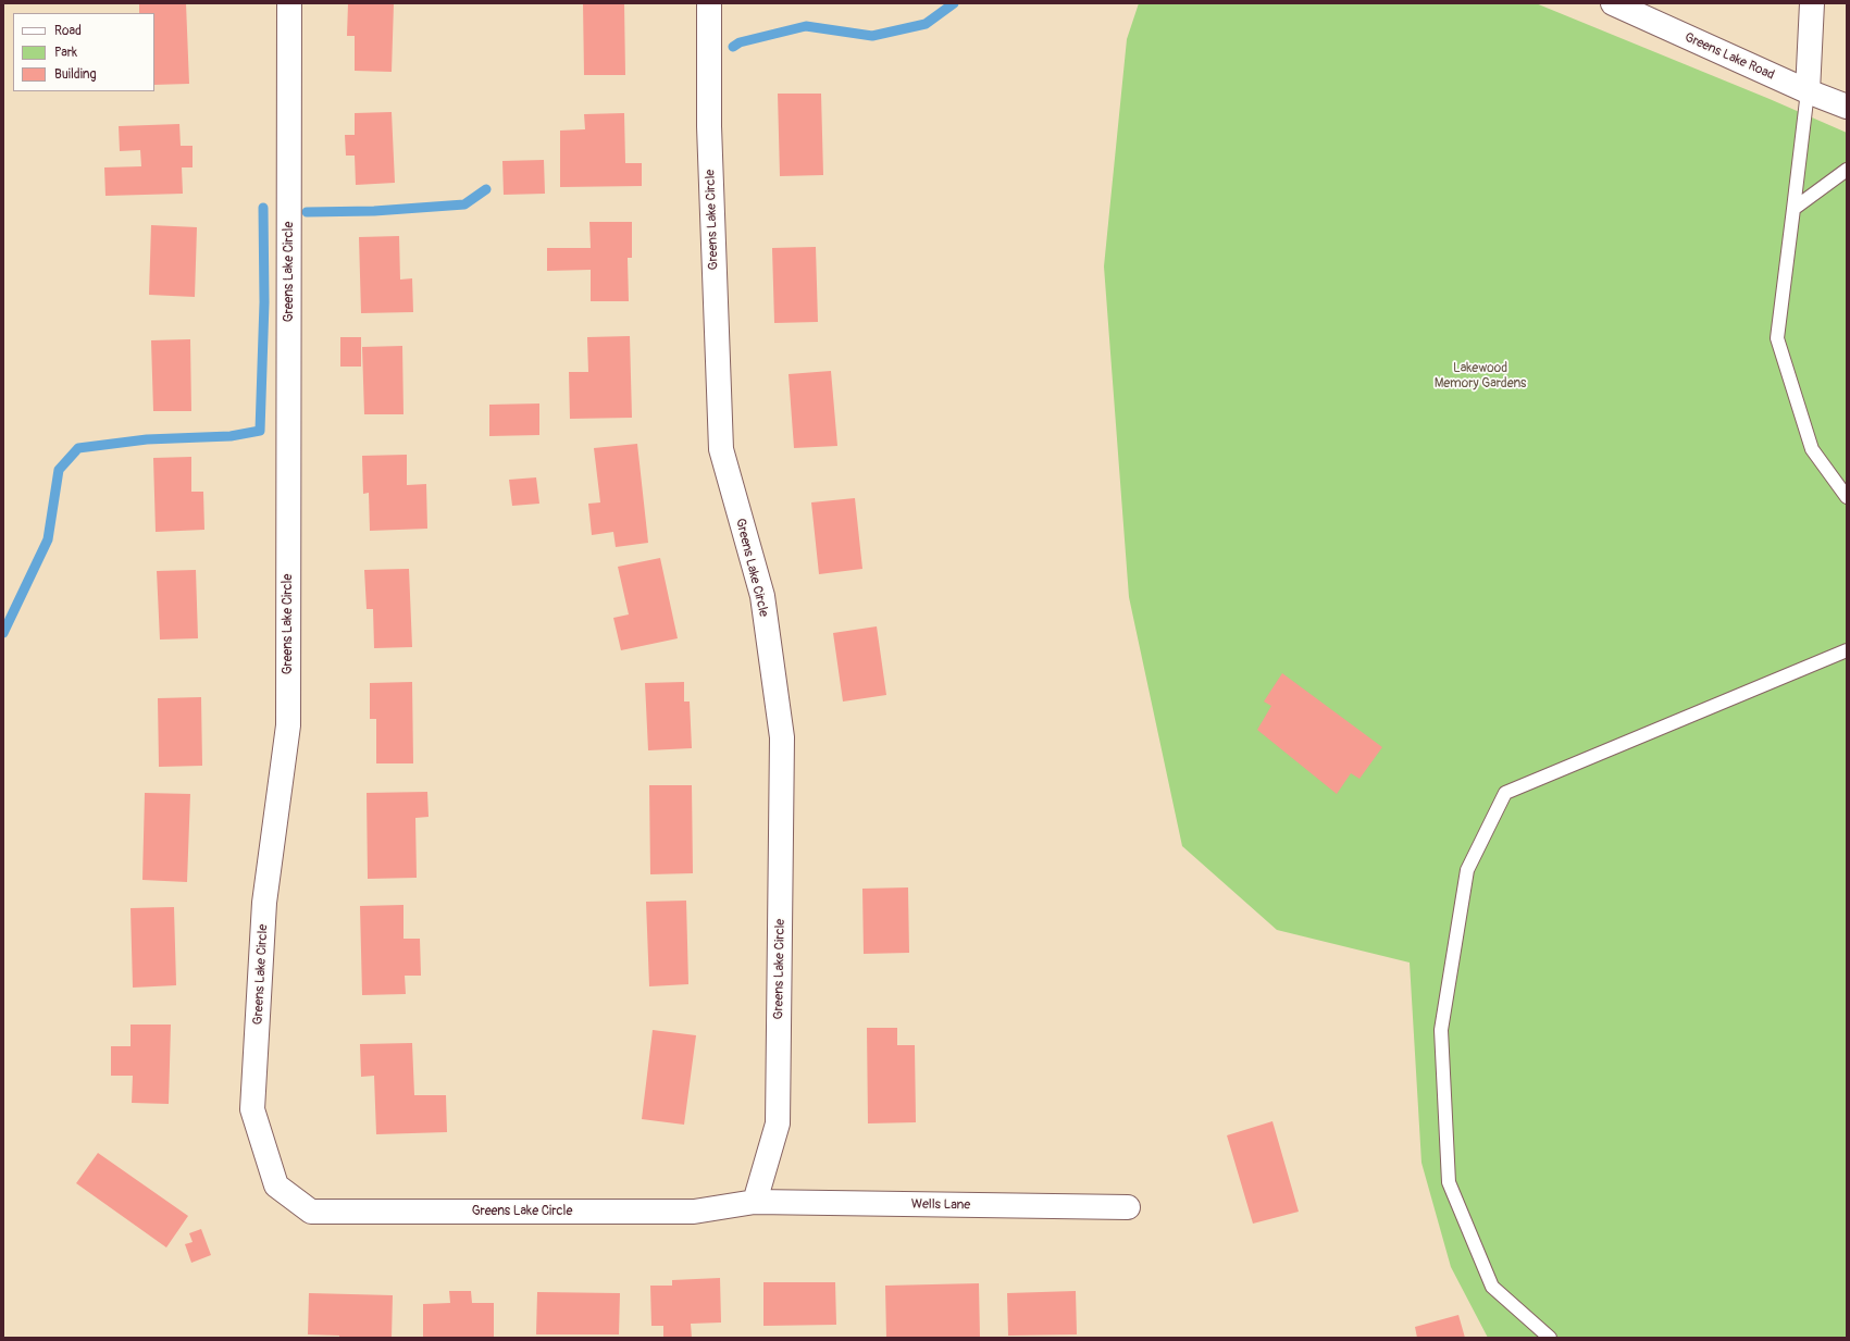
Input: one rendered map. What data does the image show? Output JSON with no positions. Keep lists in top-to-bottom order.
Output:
{
  "streets": {
    "street": ["Greens Lake Road", "Greens Lake Circle", "Wells Lane"]
  },
  "crossings": [
    ["Greens Lake Circle", "Wells Lane"]
  ],
  "parks": ["Lakewood Memory Gardens"],
  "legend": ["Road", "Park", "Building"]
}
